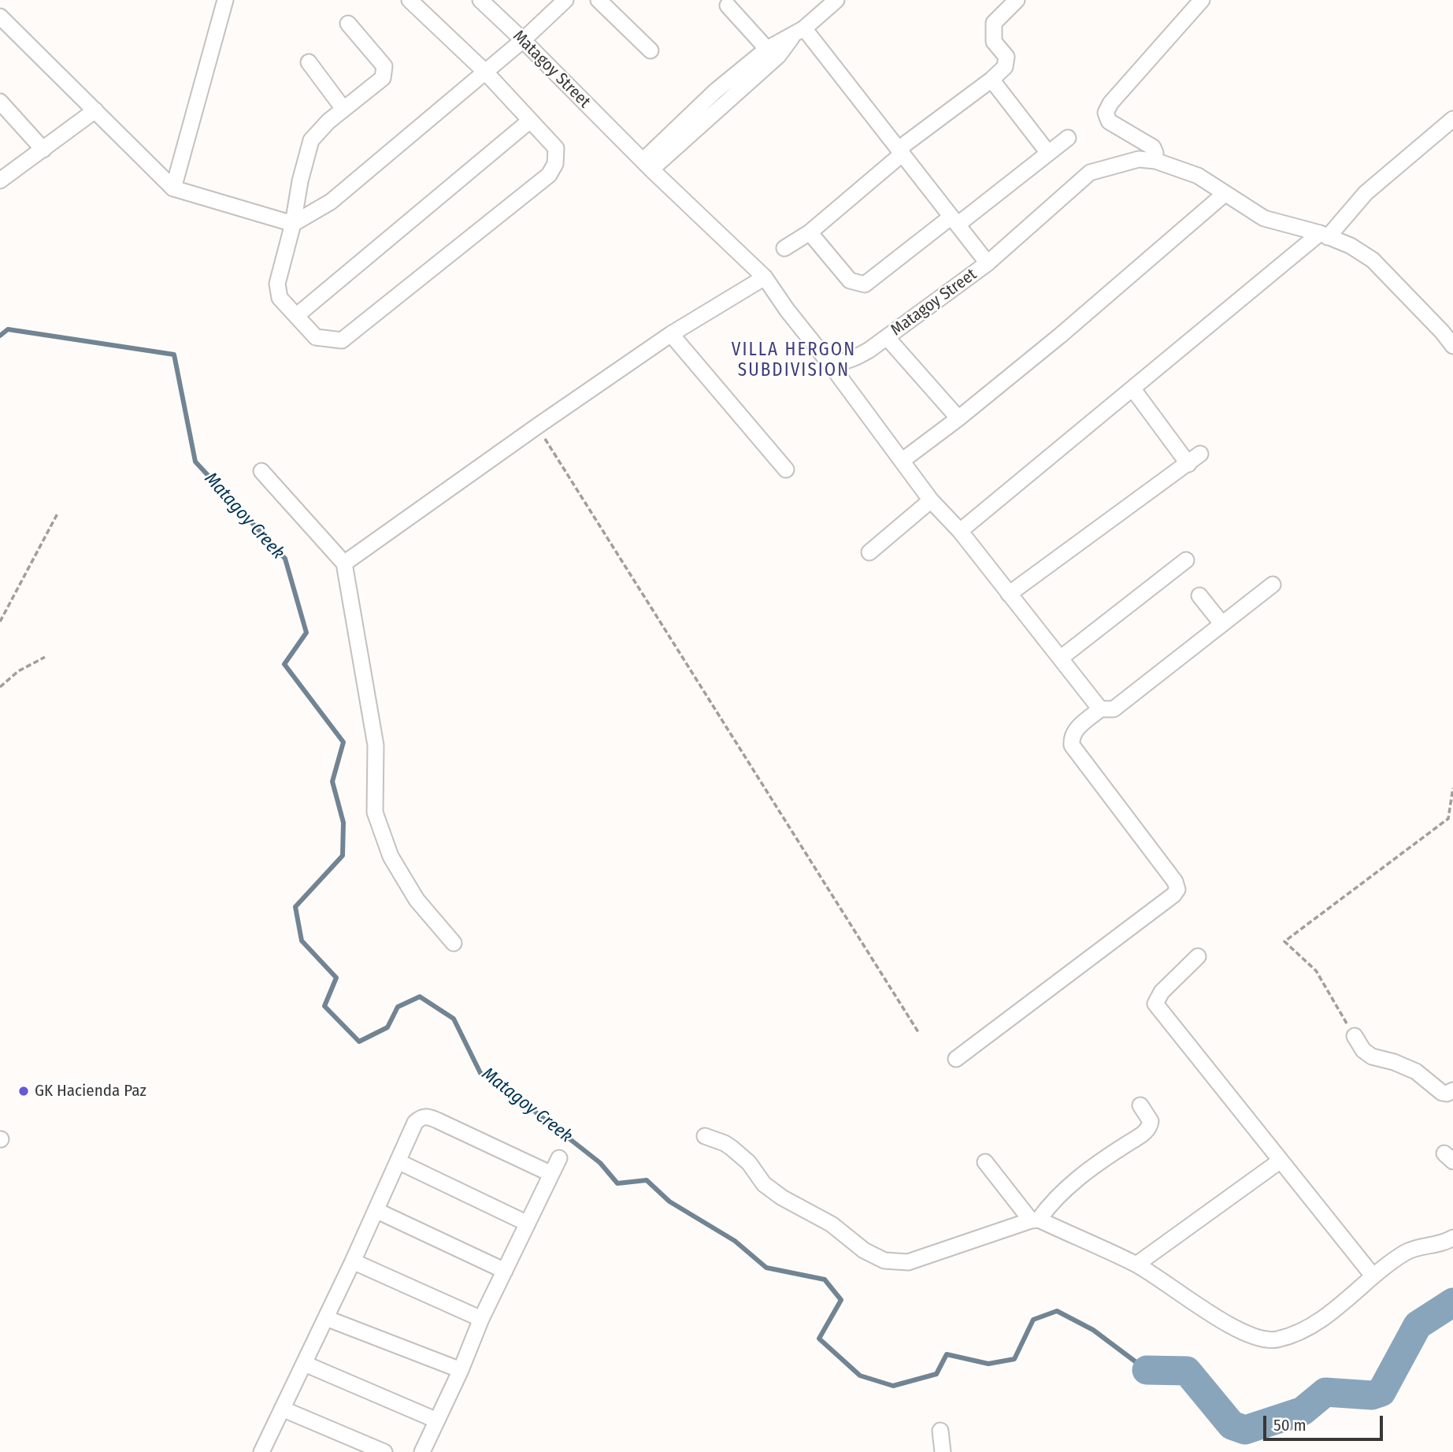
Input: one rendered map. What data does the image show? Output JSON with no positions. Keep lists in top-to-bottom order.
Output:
{
  "streets": {
    "street": ["Matagoy Street"]
  },
  "districts": ["VILLA HERGON SUBDIVISION"],
  "water": ["Matagoy Creek"],
  "places": ["GK Hacienda Paz"],
  "scale_bar": "50 m"
}
